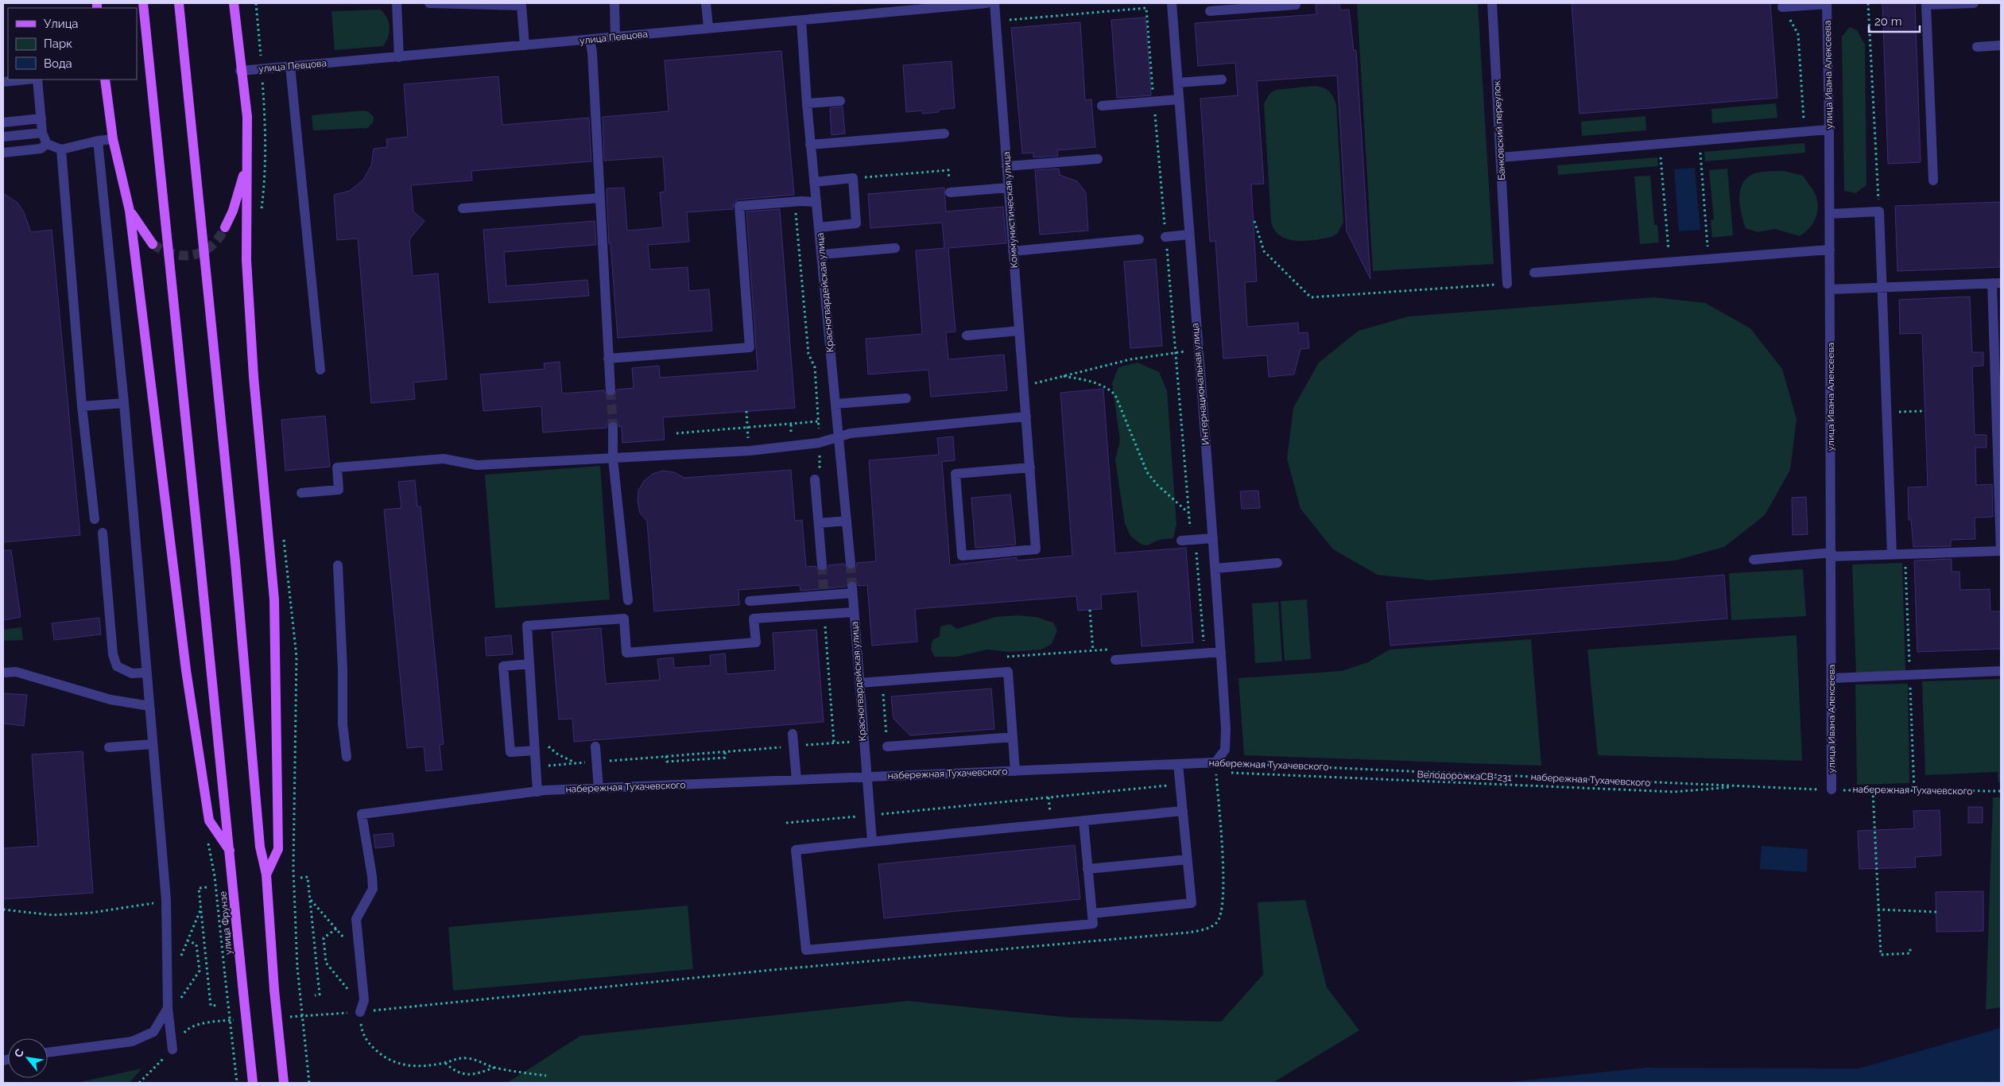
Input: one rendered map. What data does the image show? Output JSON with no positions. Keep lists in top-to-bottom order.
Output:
{
  "streets": {
    "main road": ["улица Фрунзе"],
    "street": [
      "улица Певцова",
      "улица Ивана Алексеева",
      "Банковский переулок",
      "Коммунистическая улица",
      "Красногвардейская улица",
      "Интернациональная улица",
      "набережная Тухачевского"
    ],
    "path": ["ВелодорожкаСВ-231"]
  },
  "crossings": [
    ["улица Певцова", "Красногвардейская улица"],
    ["улица Ивана Алексеева", "набережная Тухачевского"],
    ["Красногвардейская улица", "набережная Тухачевского"],
    ["Интернациональная улица", "набережная Тухачевского"],
    ["набережная Тухачевского", "ВелодорожкаСВ-231"]
  ],
  "legend": ["Улица", "Парк", "Вода"],
  "scale_bar": "20 m",
  "north": "top left"
}
